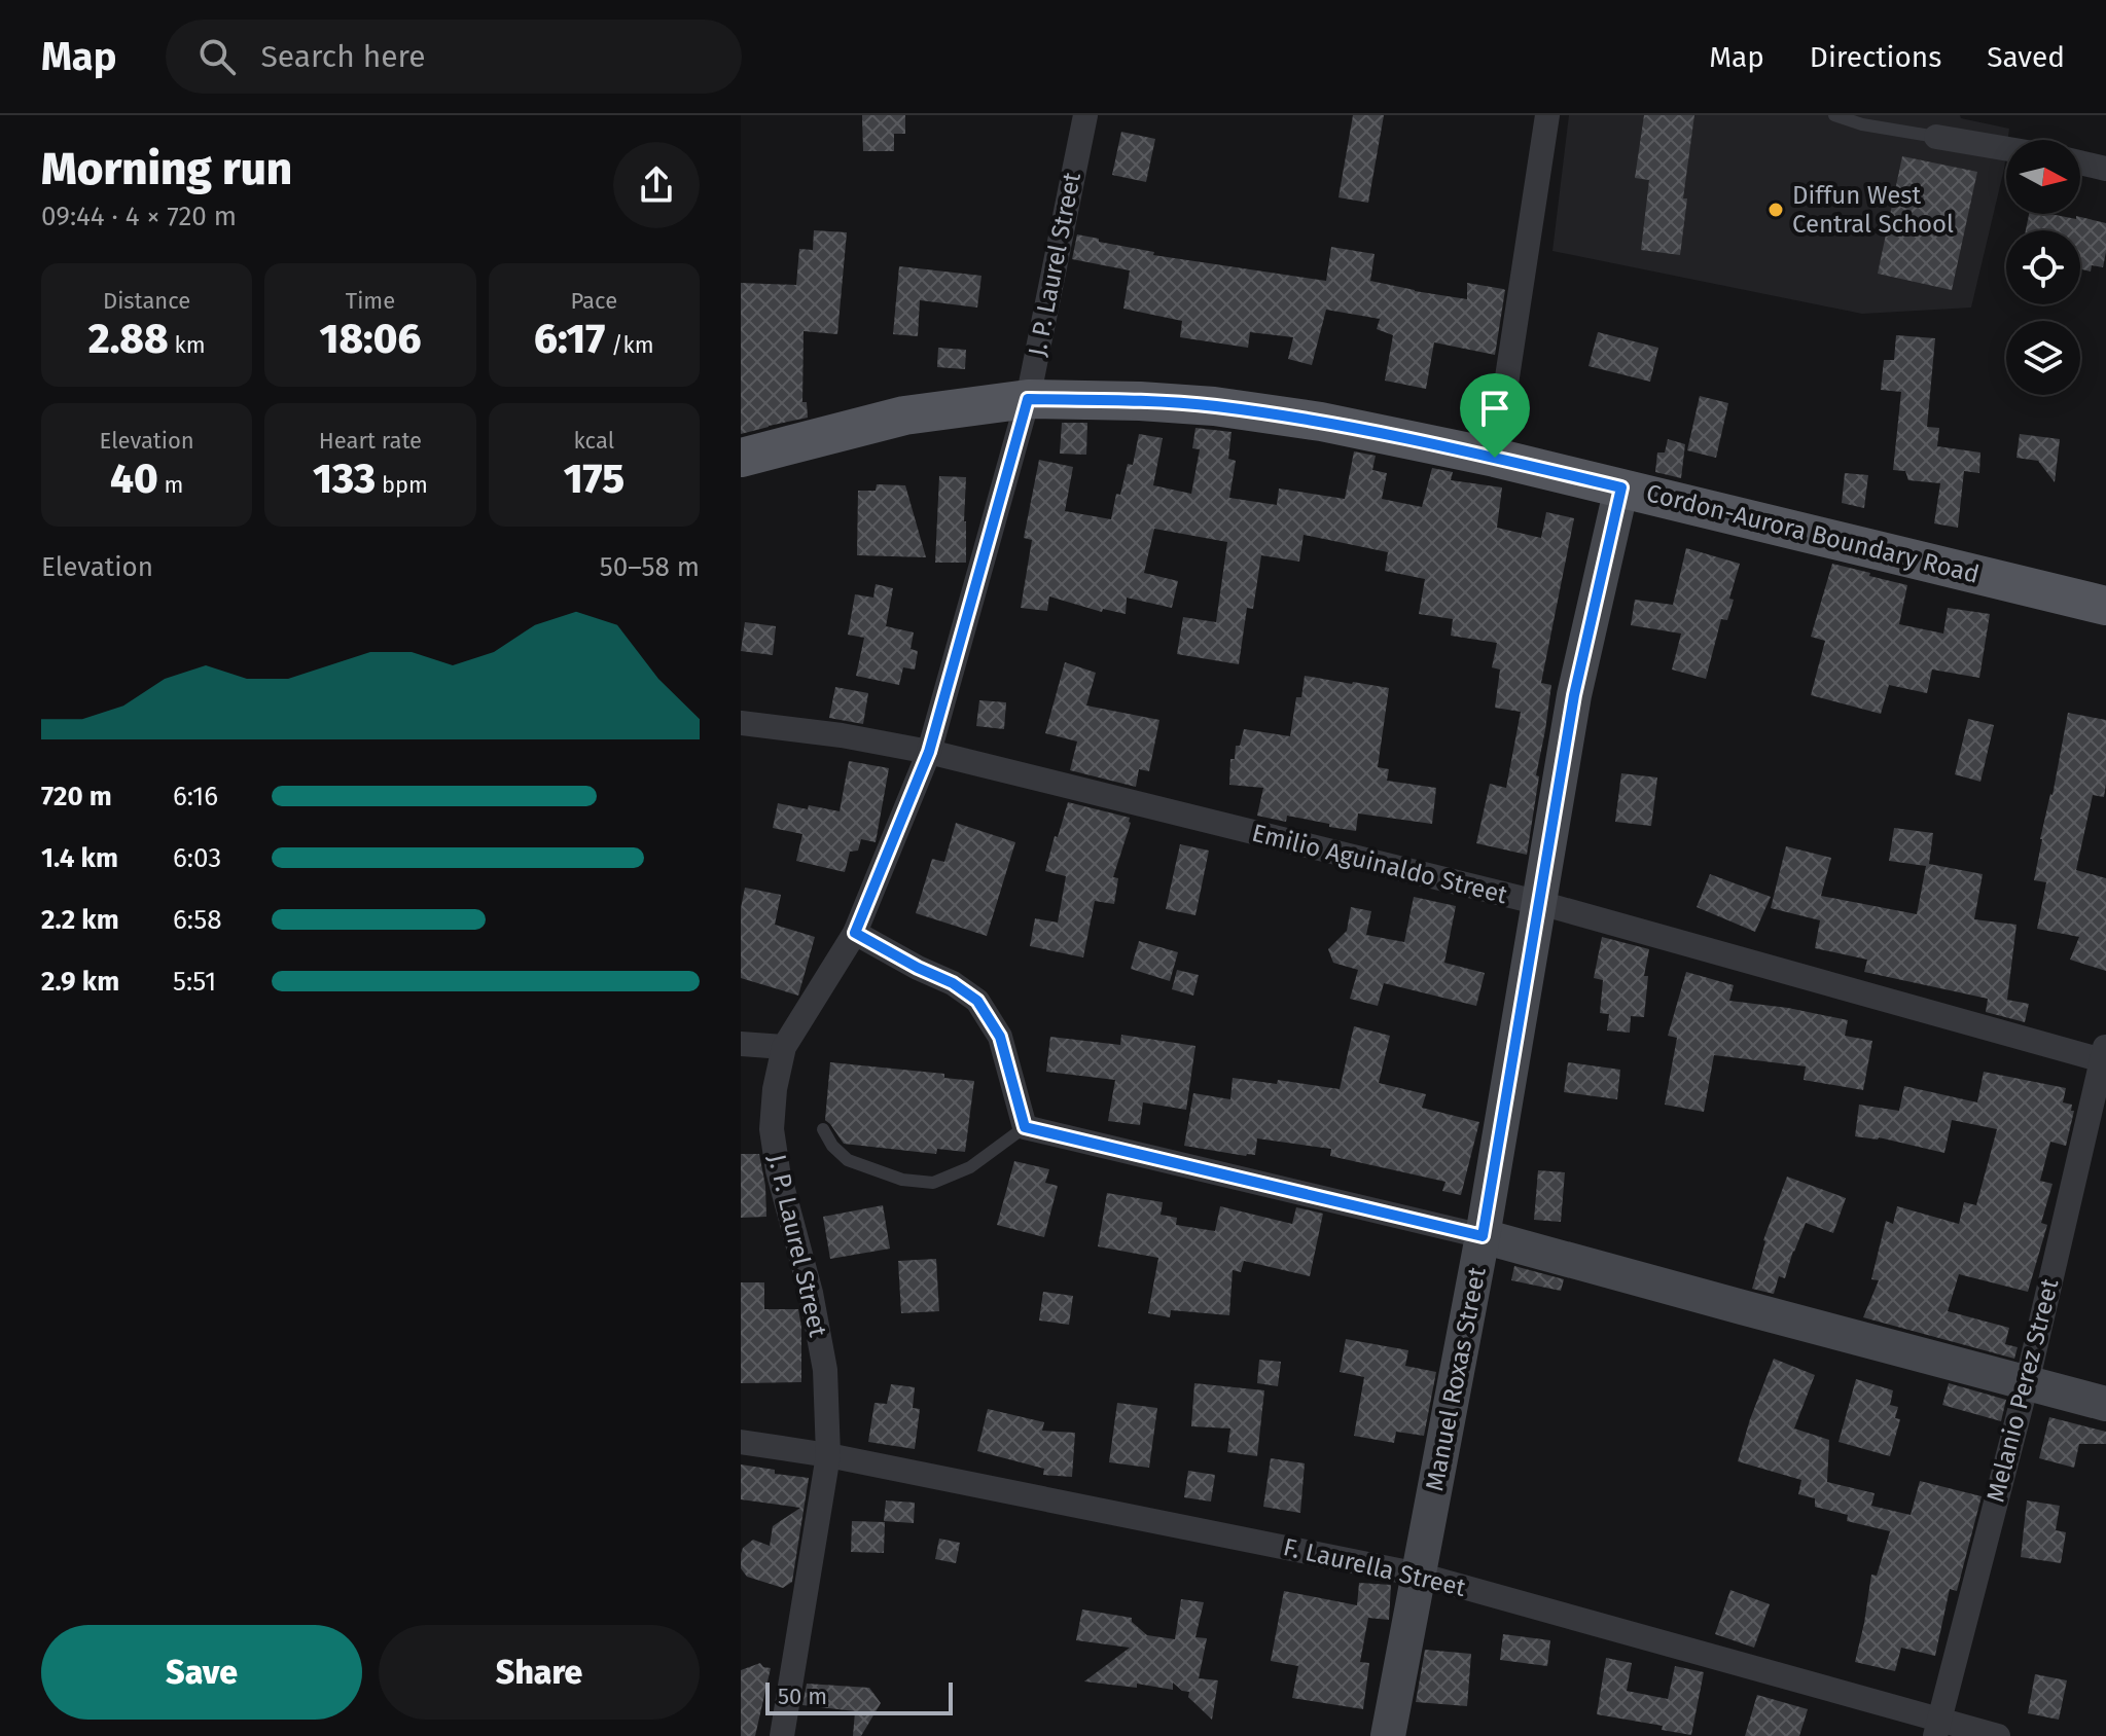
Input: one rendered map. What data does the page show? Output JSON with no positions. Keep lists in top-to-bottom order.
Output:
{
  "streets": {
    "main road": ["Cordon-Aurora Boundary Road"],
    "street": [
      "J. P. Laurel Street",
      "Emilio Aguinaldo Street",
      "Manuel Roxas Street",
      "Melanio Perez Street",
      "F. Laurella Street"
    ]
  },
  "crossings": [
    ["J. P. Laurel Street", "Cordon-Aurora Boundary Road"],
    ["J. P. Laurel Street", "Emilio Aguinaldo Street"],
    ["J. P. Laurel Street", "F. Laurella Street"],
    ["Cordon-Aurora Boundary Road", "Manuel Roxas Street"],
    ["Emilio Aguinaldo Street", "Manuel Roxas Street"],
    ["Emilio Aguinaldo Street", "Melanio Perez Street"],
    ["Manuel Roxas Street", "F. Laurella Street"],
    ["Melanio Perez Street", "F. Laurella Street"]
  ],
  "places": ["Diffun West Central School"],
  "scale_bar": "50 m",
  "north": "right",
  "page": {
    "header": "Map",
    "search": "Search here",
    "nav": ["Map", "Directions", "Saved"],
    "heading": ["Morning run", "09:44 · 4 × 720 m"],
    "stats": [
      ["Distance", "2.88 km"],
      ["Time", "18:06"],
      ["Pace", "6:17 /km"],
      ["Elevation", "40 m"],
      ["Heart rate", "133 bpm"],
      ["kcal", "175"]
    ],
    "chart": ["Elevation", "50–58 m"],
    "list": [
      {
        "name": "720 m",
        "note": "6:16"
      },
      {
        "name": "1.4 km",
        "note": "6:03"
      },
      {
        "name": "2.2 km",
        "note": "6:58"
      },
      {
        "name": "2.9 km",
        "note": "5:51"
      }
    ],
    "buttons": ["Save", "Share"],
    "scale": "50 m"
  }
}
